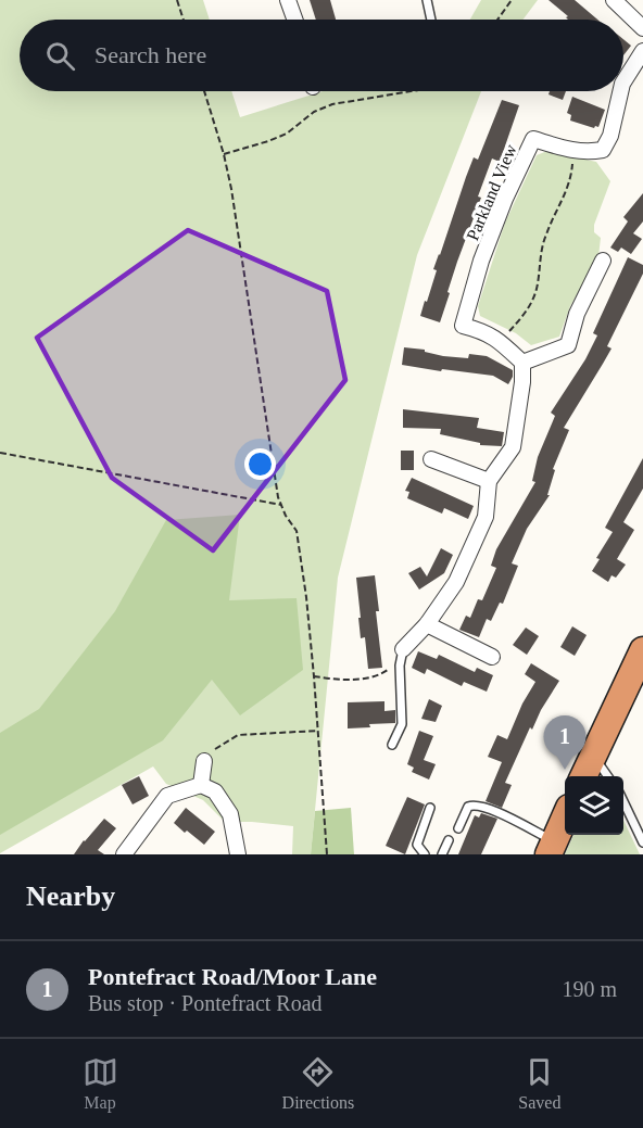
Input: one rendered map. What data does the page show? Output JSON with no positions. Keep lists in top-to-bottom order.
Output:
{
  "streets": {
    "street": ["Parkland View"]
  },
  "page": {
    "search": "Search here",
    "pins": "1",
    "heading": "Nearby",
    "list": [
      {
        "mark": "1",
        "name": "Pontefract Road/Moor Lane",
        "note": "Bus stop · Pontefract Road",
        "value": "190 m"
      }
    ],
    "nav": ["Map", "Directions", "Saved"]
  }
}
